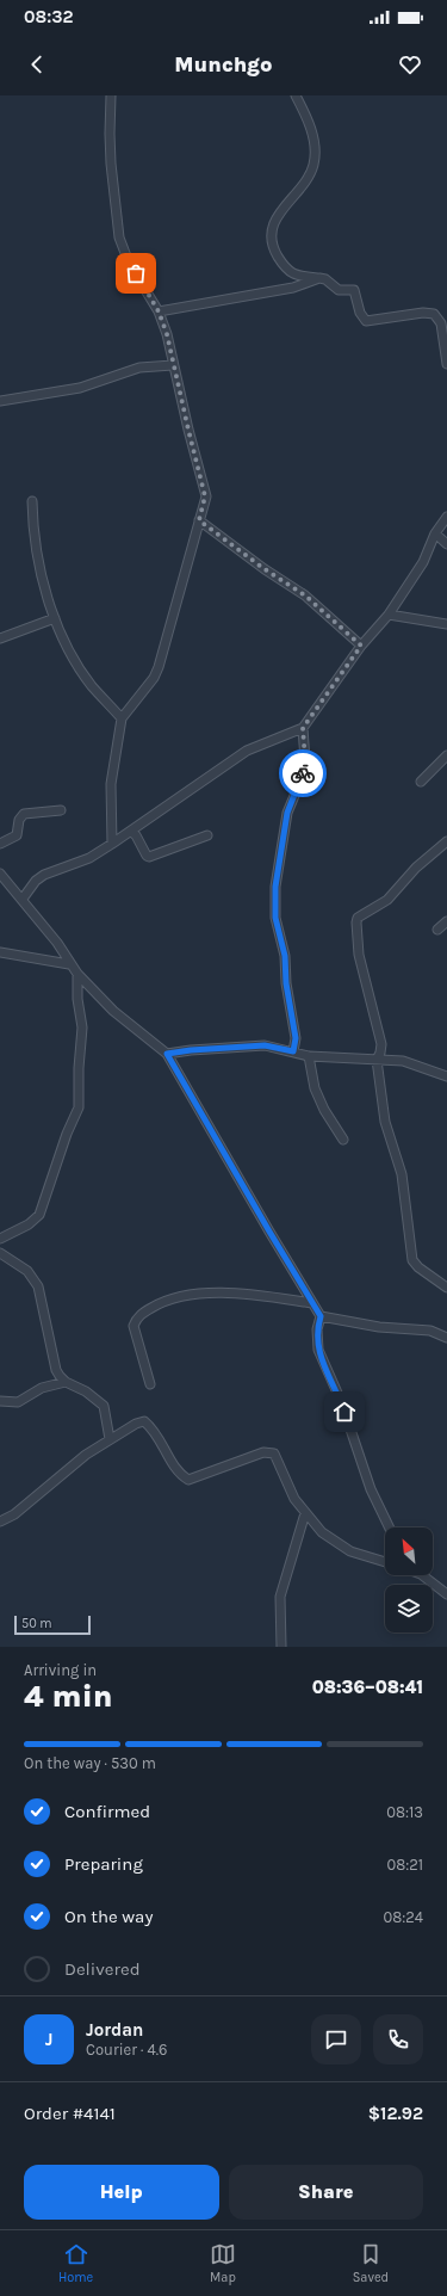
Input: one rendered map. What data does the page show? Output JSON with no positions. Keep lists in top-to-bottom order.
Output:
{
  "scale_bar": "50 m",
  "north": "top left",
  "page": {
    "status": "08:32",
    "header": "Munchgo",
    "scale": "50 m",
    "heading": ["4 min", "Arriving in", "08:36–08:41"],
    "panel": [
      "Jordan",
      "Courier · 4.6",
      "Order #4141",
      "$12.92"
    ],
    "bar": "On the way · 530 m",
    "list": [
      ["Confirmed", "08:13"],
      ["Preparing", "08:21"],
      ["On the way", "08:24"],
      "Delivered"
    ],
    "round": "J",
    "buttons": ["Help", "Share"],
    "tabs": ["Home", "Map", "Saved"]
  }
}
